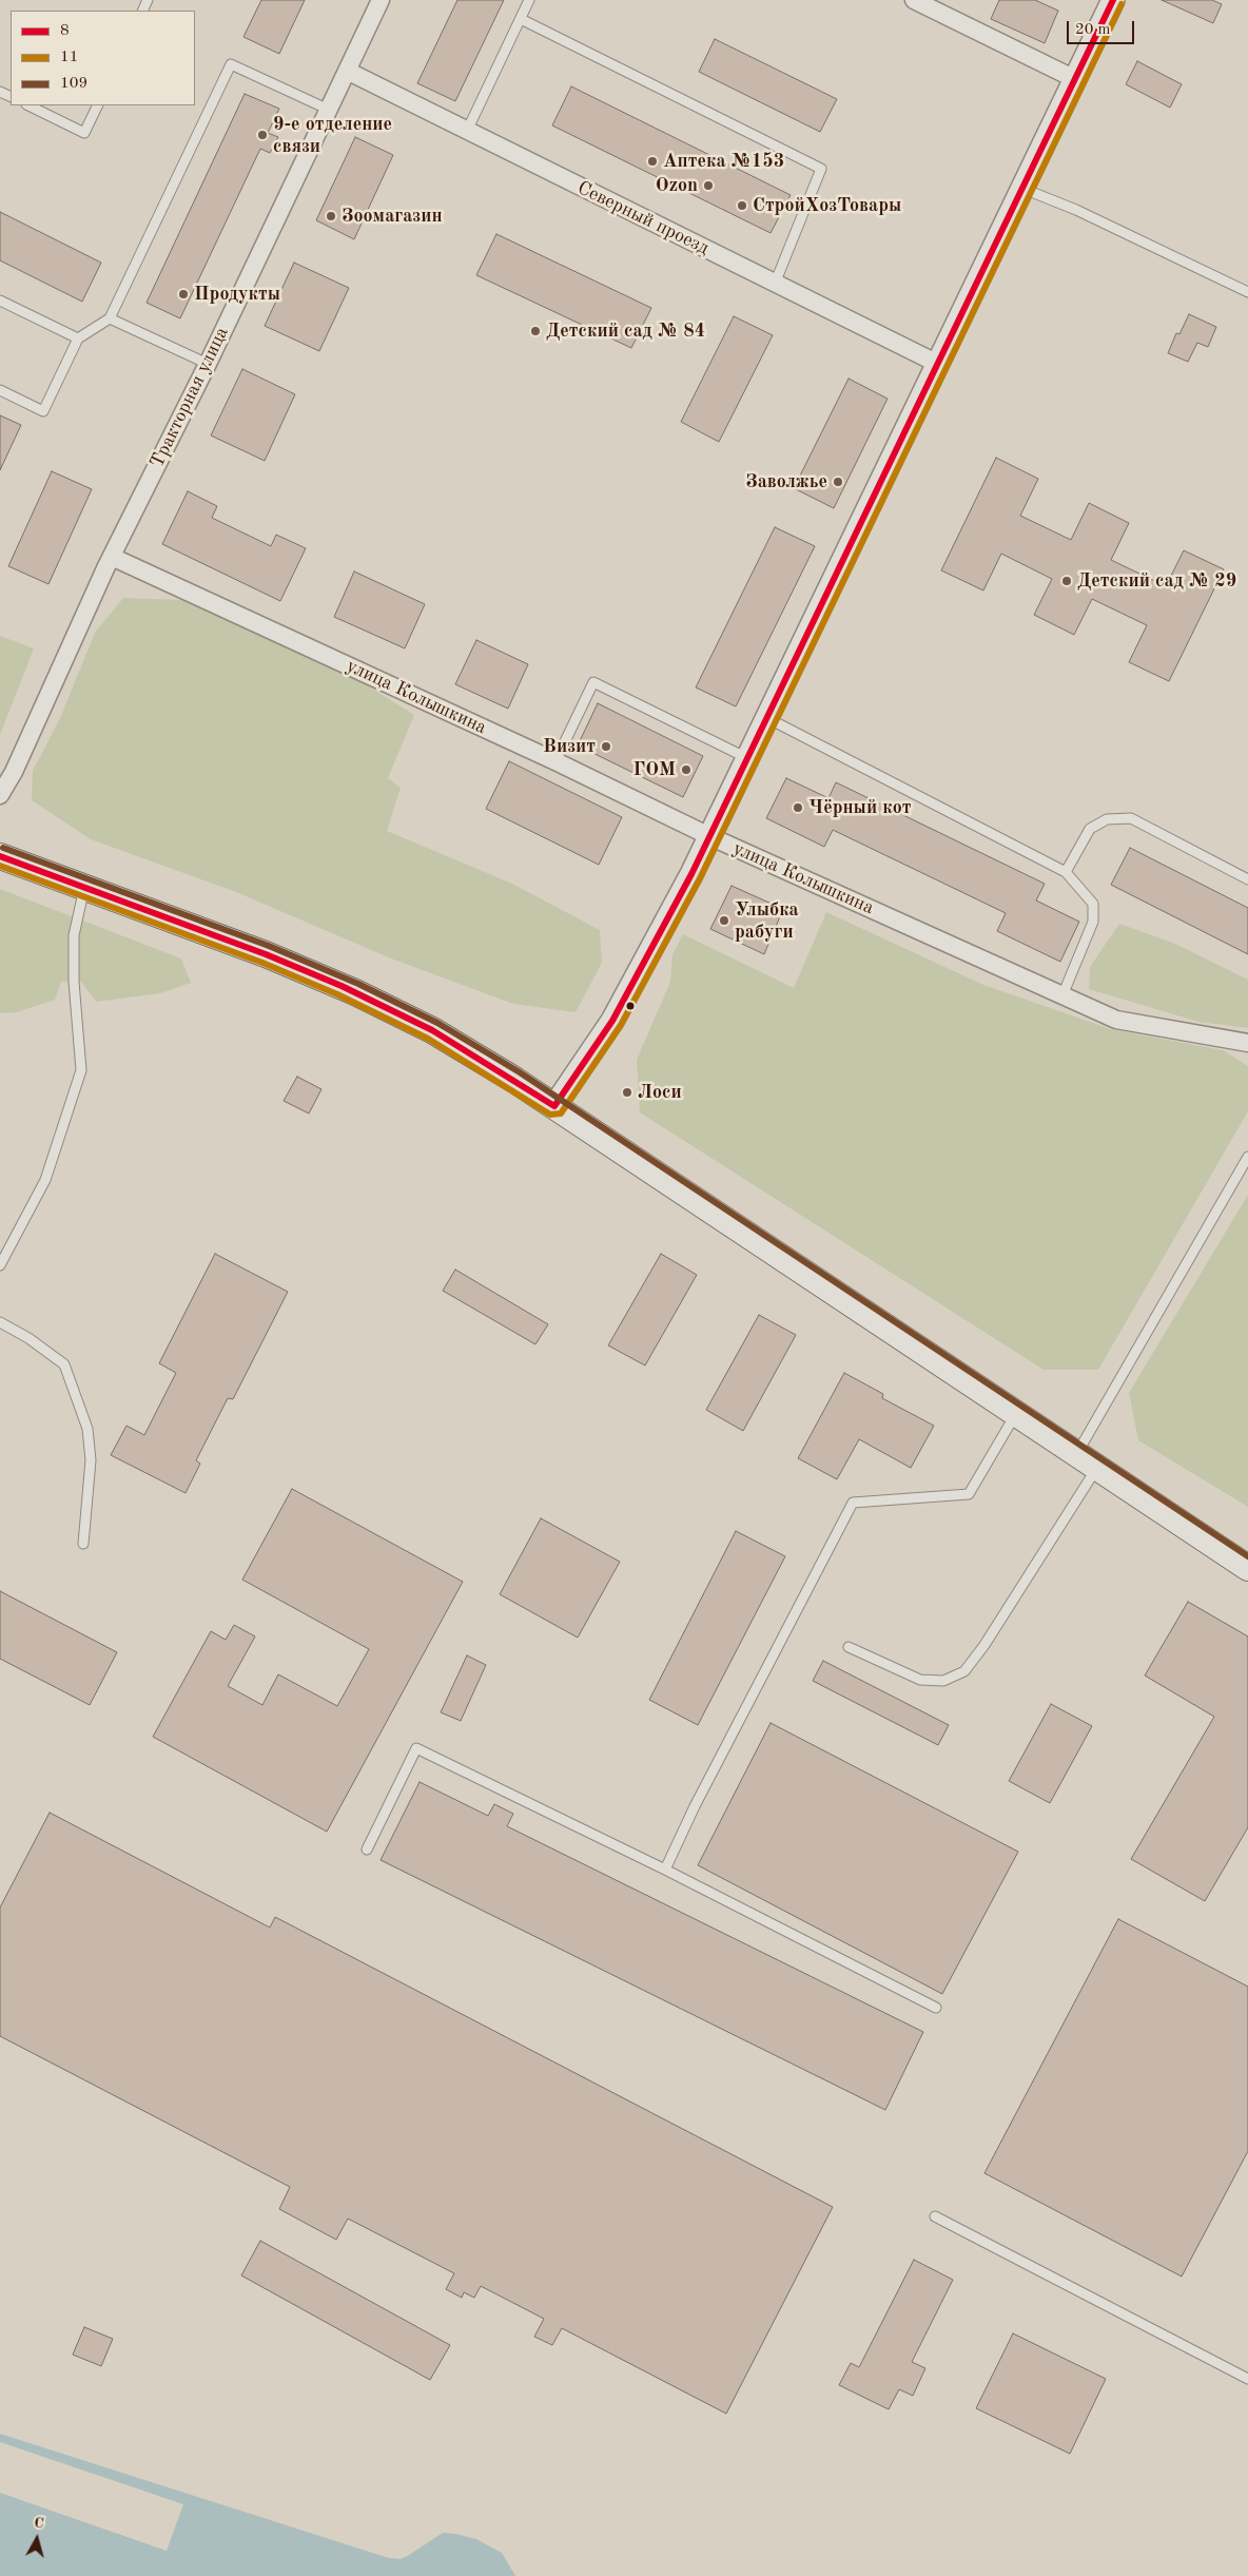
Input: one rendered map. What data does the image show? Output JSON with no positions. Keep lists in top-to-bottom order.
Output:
{
  "streets": {
    "street": ["Северный проезд", "Тракторная улица", "улица Колышкина"]
  },
  "crossings": [
    ["Северный проезд", "Тракторная улица"],
    ["Тракторная улица", "улица Колышкина"]
  ],
  "places": [
    "9-е отделение связи",
    "Аптека №153",
    "Ozon",
    "СтройХозТовары",
    "Зоомагазин",
    "Продукты",
    "Детский сад № 84",
    "Заволжье",
    "Детский сад № 29",
    "Визит",
    "ГОМ",
    "Чёрный кот",
    "Улыбка рабуги",
    "Лоси"
  ],
  "lines": ["transit line 8", "transit line 11", "transit line 109"],
  "legend": ["8", "11", "109"],
  "scale_bar": "20 m",
  "north": "top"
}
